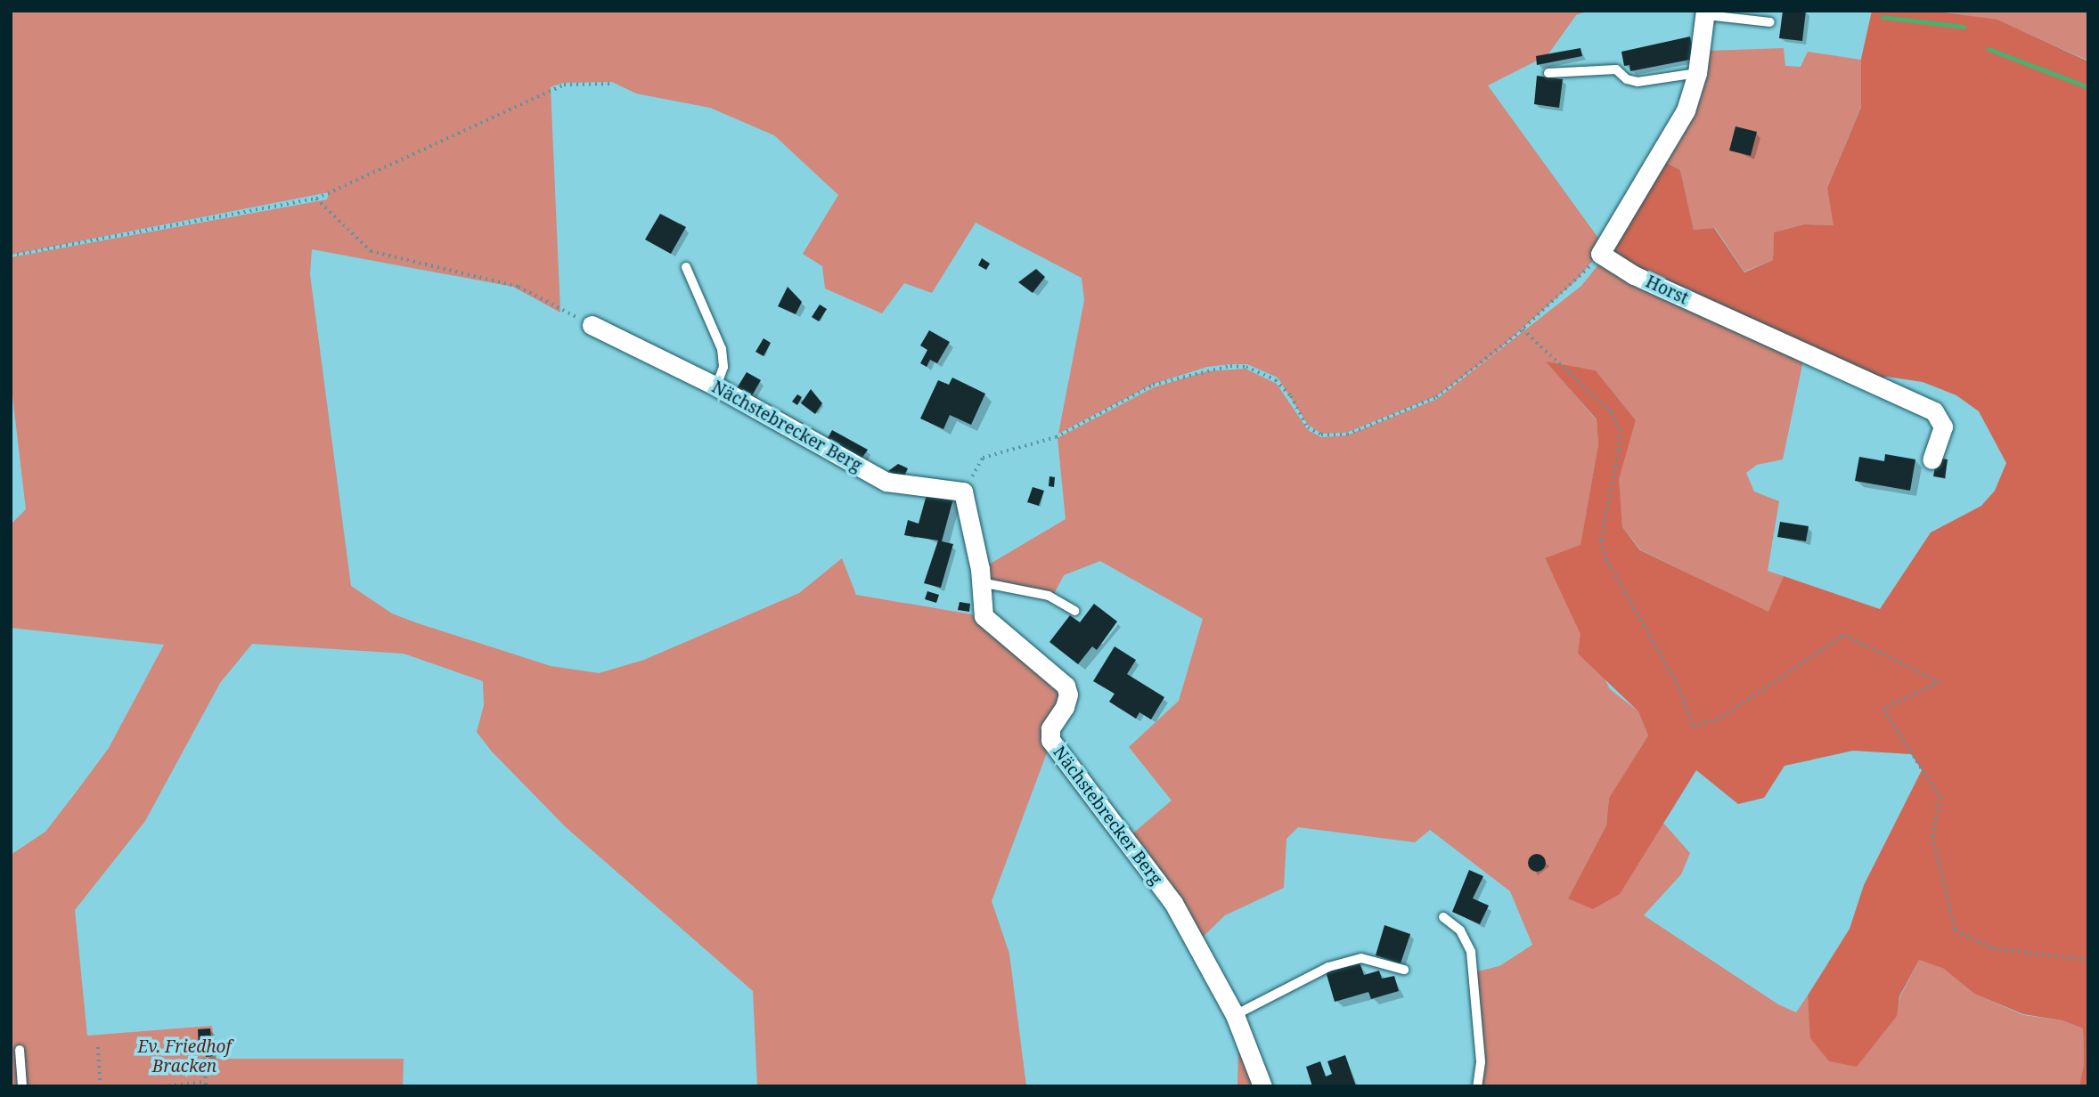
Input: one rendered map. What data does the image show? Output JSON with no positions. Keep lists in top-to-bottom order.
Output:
{
  "streets": {
    "street": ["Horst", "Nächstebrecker Berg"]
  },
  "parks": ["Ev. Friedhof Bracken"]
}
